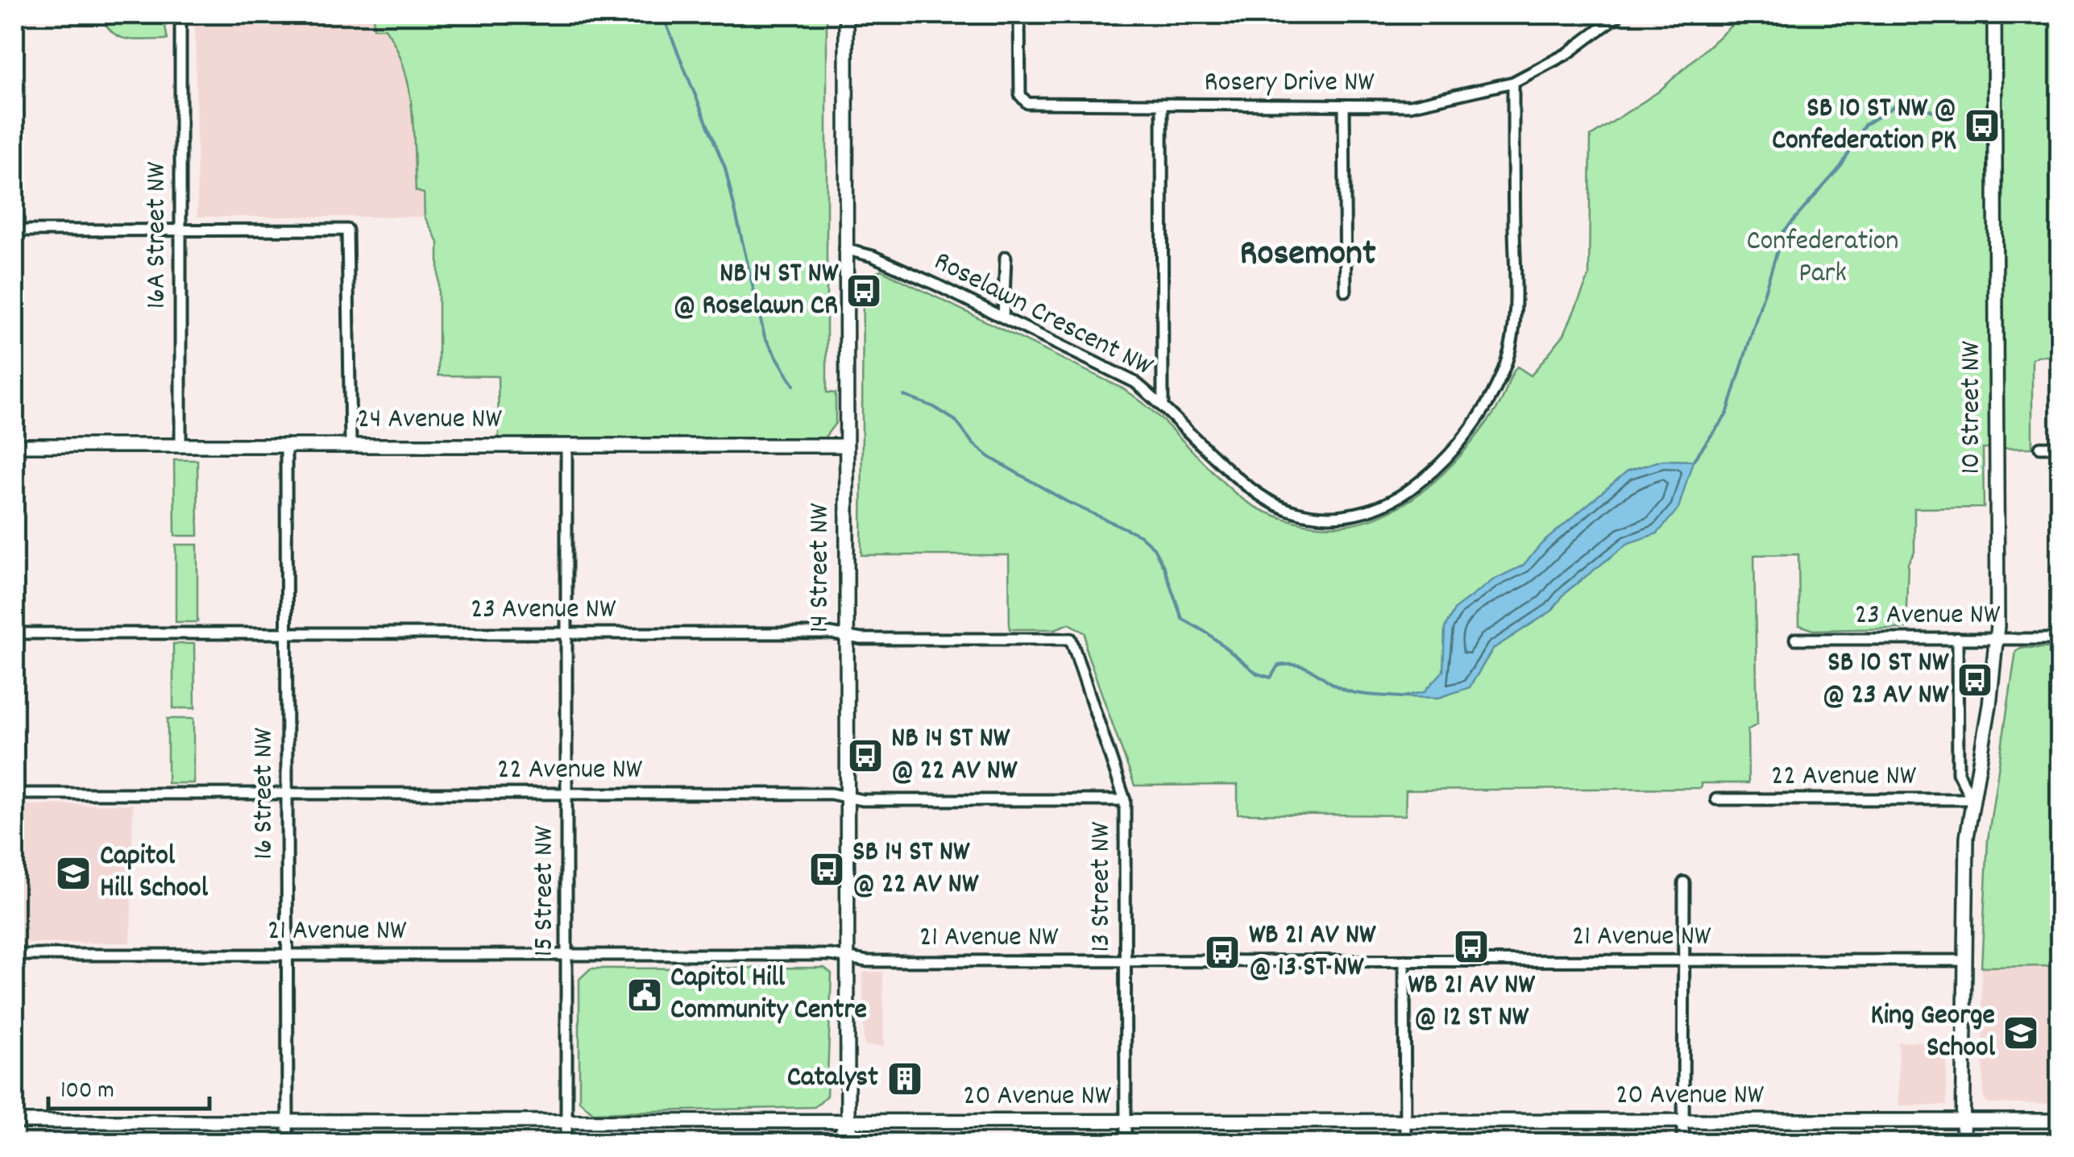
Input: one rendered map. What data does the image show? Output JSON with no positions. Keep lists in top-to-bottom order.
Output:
{
  "streets": {
    "street": [
      "Rosery Drive NW",
      "16A Street NW",
      "Roselawn Crescent NW",
      "10 Street NW",
      "24 Avenue NW",
      "14 Street NW",
      "23 Avenue NW",
      "22 Avenue NW",
      "16 Street NW",
      "13 Street NW",
      "15 Street NW",
      "21 Avenue NW",
      "20 Avenue NW"
    ]
  },
  "crossings": [
    ["Rosery Drive NW", "Roselawn Crescent NW"],
    ["16A Street NW", "24 Avenue NW"],
    ["Roselawn Crescent NW", "14 Street NW"],
    ["10 Street NW", "23 Avenue NW"],
    ["10 Street NW", "22 Avenue NW"],
    ["10 Street NW", "21 Avenue NW"],
    ["10 Street NW", "20 Avenue NW"],
    ["24 Avenue NW", "14 Street NW"],
    ["24 Avenue NW", "16 Street NW"],
    ["24 Avenue NW", "15 Street NW"],
    ["14 Street NW", "23 Avenue NW"],
    ["14 Street NW", "22 Avenue NW"],
    ["14 Street NW", "21 Avenue NW"],
    ["14 Street NW", "20 Avenue NW"],
    ["23 Avenue NW", "16 Street NW"],
    ["23 Avenue NW", "13 Street NW"],
    ["23 Avenue NW", "15 Street NW"],
    ["22 Avenue NW", "16 Street NW"],
    ["22 Avenue NW", "13 Street NW"],
    ["22 Avenue NW", "15 Street NW"],
    ["16 Street NW", "21 Avenue NW"],
    ["16 Street NW", "20 Avenue NW"],
    ["13 Street NW", "21 Avenue NW"],
    ["13 Street NW", "20 Avenue NW"],
    ["15 Street NW", "21 Avenue NW"],
    ["15 Street NW", "20 Avenue NW"]
  ],
  "districts": ["Rosemont"],
  "parks": ["Confederation Park"],
  "places": {
    "bus stop": [
      "SB 10 ST NW @ Confederation PK",
      "NB 14 ST NW @ Roselawn CR",
      "SB 10 ST NW @ 23 AV NW",
      "NB 14 ST NW @ 22 AV NW",
      "SB 14 ST NW @ 22 AV NW",
      "WB 21 AV NW @ 12 ST NW",
      "WB 21 AV NW @ 13 ST NW"
    ],
    "school or university": ["Capitol Hill School", "King George School"],
    "public building": ["Capitol Hill Community Centre"],
    "building": ["Catalyst"]
  },
  "scale_bar": "100 m"
}
